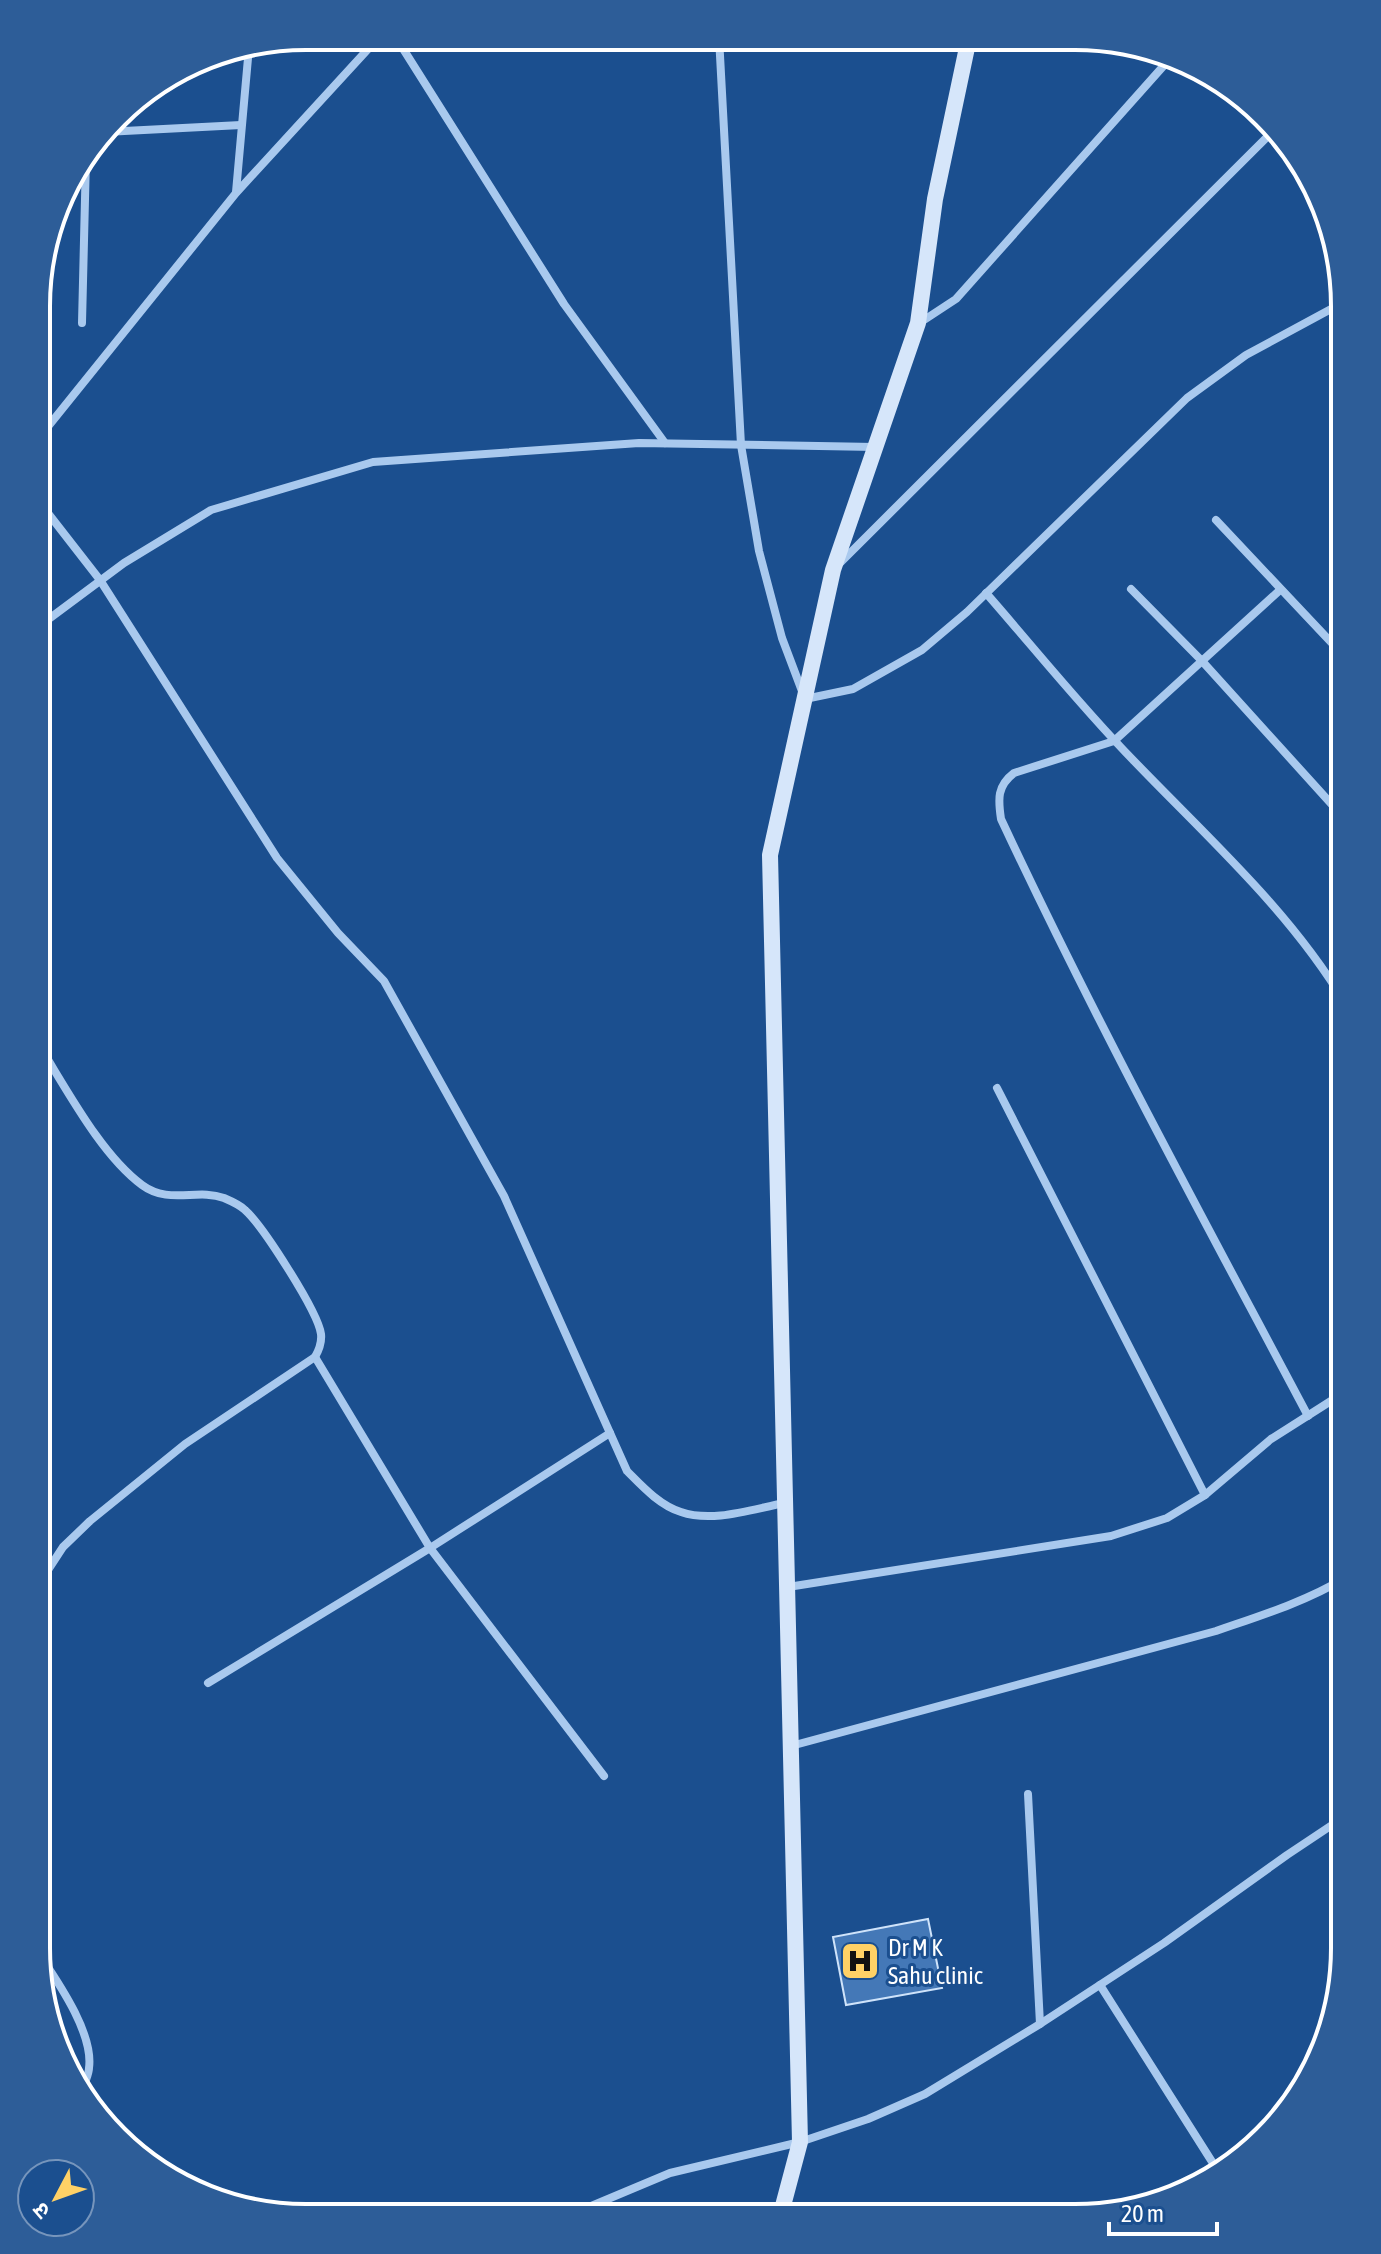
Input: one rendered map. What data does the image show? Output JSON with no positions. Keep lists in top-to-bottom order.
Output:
{
  "places": {
    "hospital": ["Dr M K Sahu clinic"]
  },
  "scale_bar": "20 m",
  "north": "bottom left"
}
